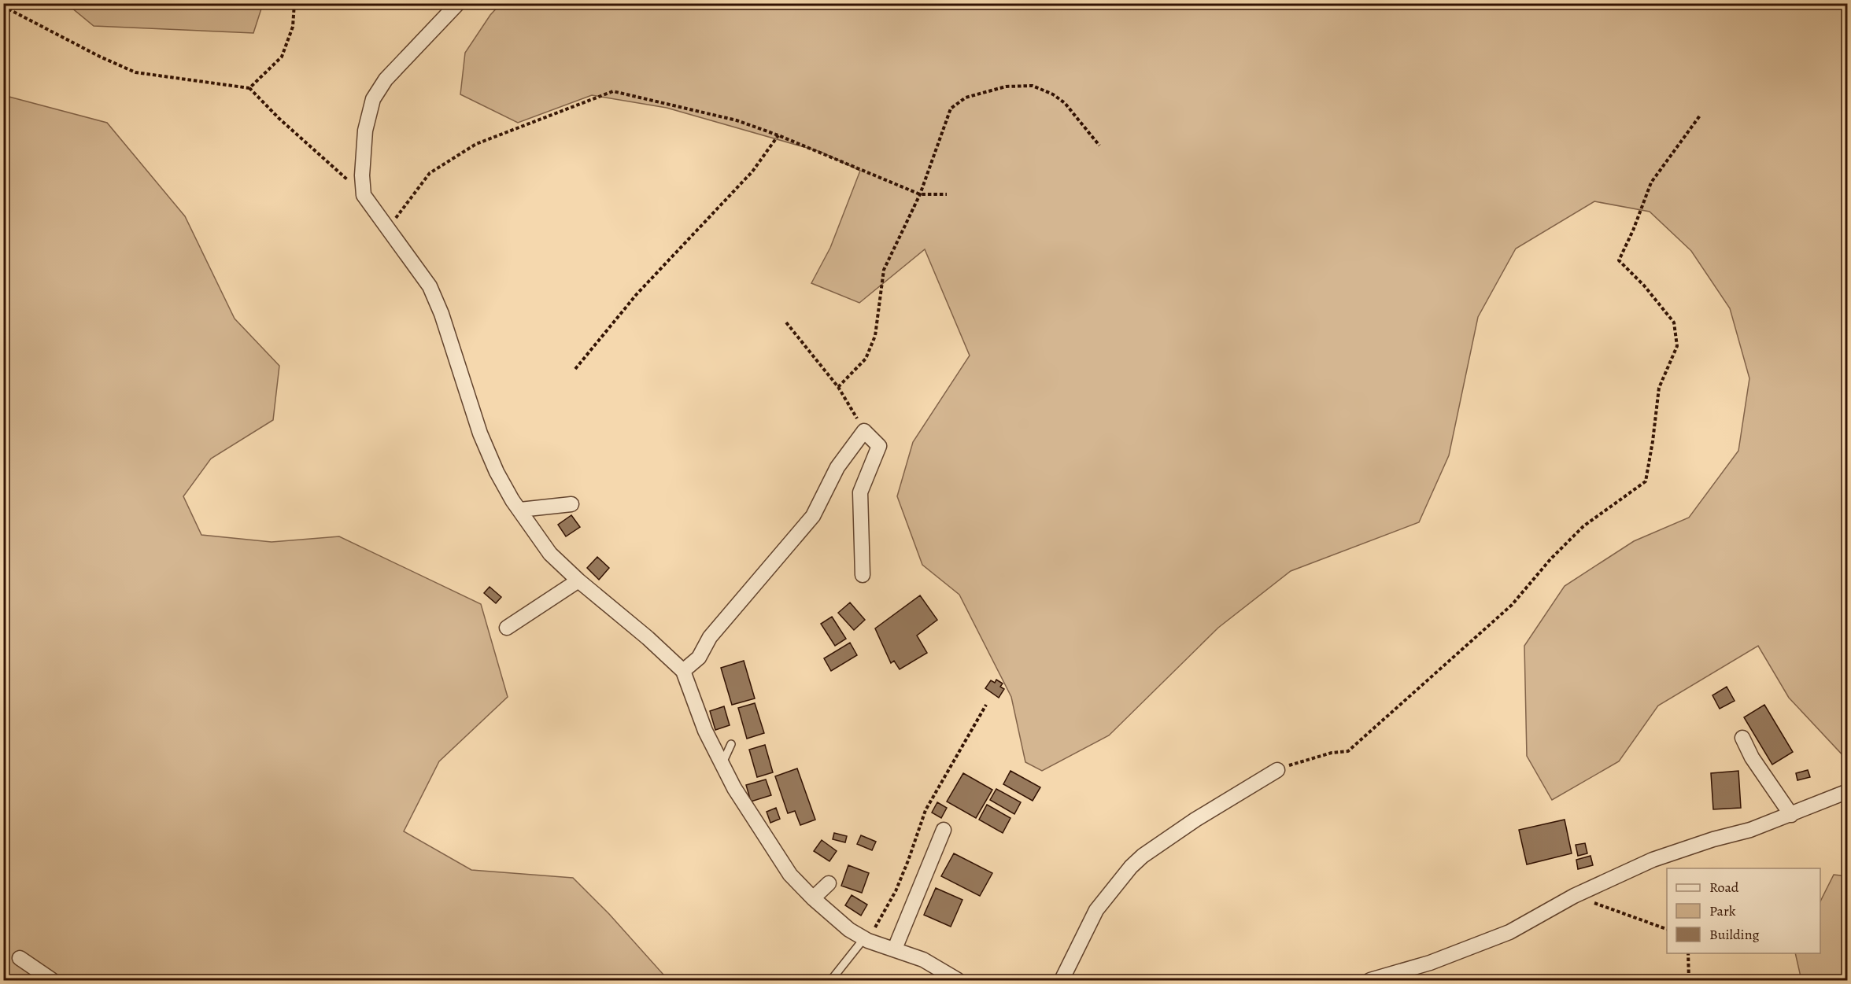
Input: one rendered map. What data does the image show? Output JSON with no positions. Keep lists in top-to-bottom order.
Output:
{
  "legend": ["Road", "Park", "Building"]
}
